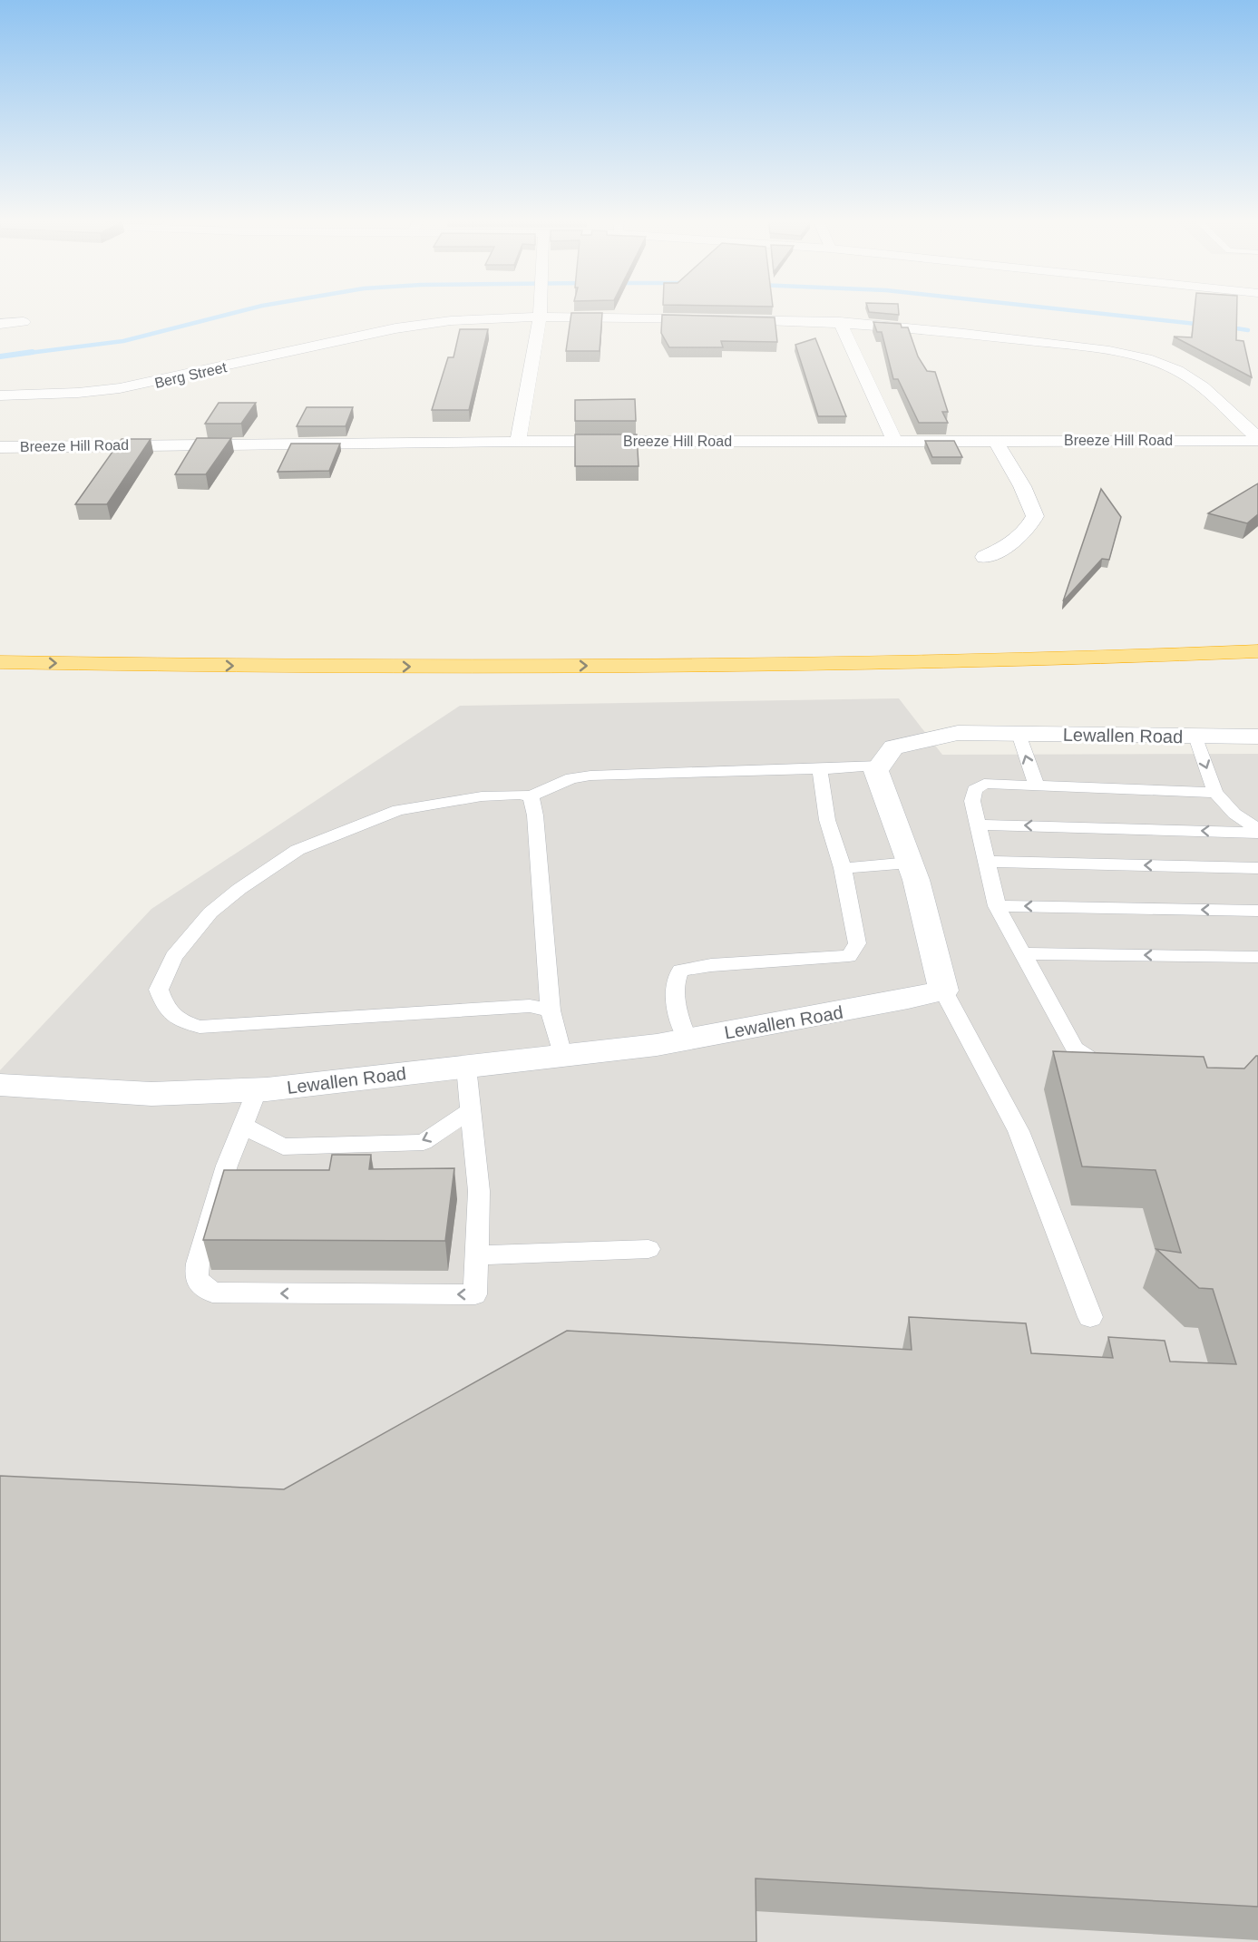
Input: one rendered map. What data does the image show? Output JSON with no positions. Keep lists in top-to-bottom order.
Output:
{
  "streets": {
    "street": ["Berg Street", "Breeze Hill Road", "Lewallen Road"]
  },
  "crossings": [
    ["Berg Street", "Breeze Hill Road"]
  ]
}
